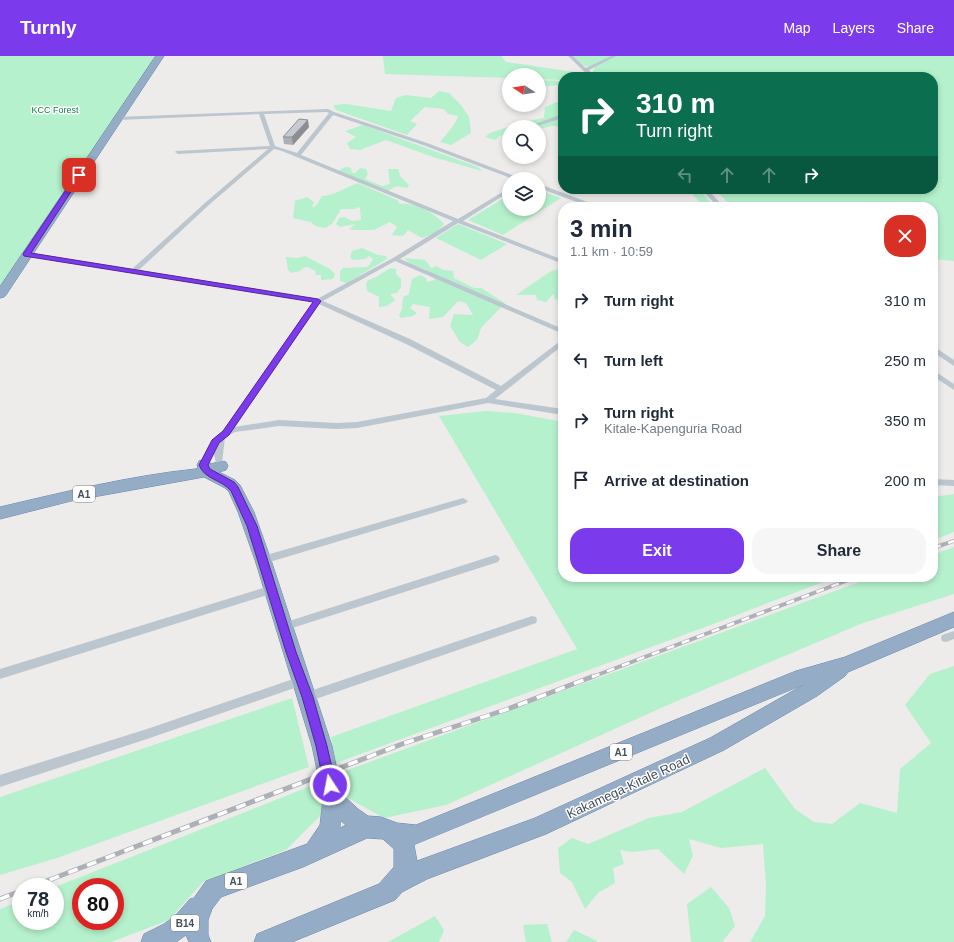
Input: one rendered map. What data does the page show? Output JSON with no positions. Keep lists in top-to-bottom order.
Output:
{
  "streets": {
    "highway": ["A1", "Kakamega-Kitale Road", "B14"]
  },
  "crossings": [
    ["A1", "Kakamega-Kitale Road"],
    ["Kakamega-Kitale Road", "B14"]
  ],
  "parks": ["KCC Forest"],
  "north": "left",
  "page": {
    "header": "Turnly",
    "nav": ["Map", "Layers", "Share"],
    "turn": ["310 m", "Turn right"],
    "heading": ["3 min", "1.1 km · 10:59"],
    "list": [
      {
        "name": "Turn right",
        "value": "310 m"
      },
      {
        "name": "Turn left",
        "value": "250 m"
      },
      {
        "name": "Turn right",
        "note": "Kitale-Kapenguria Road",
        "value": "350 m"
      },
      {
        "name": "Arrive at destination",
        "value": "200 m"
      }
    ],
    "buttons": ["Exit", "Share"],
    "speed": "78 km/h",
    "limit": "80"
  }
}
